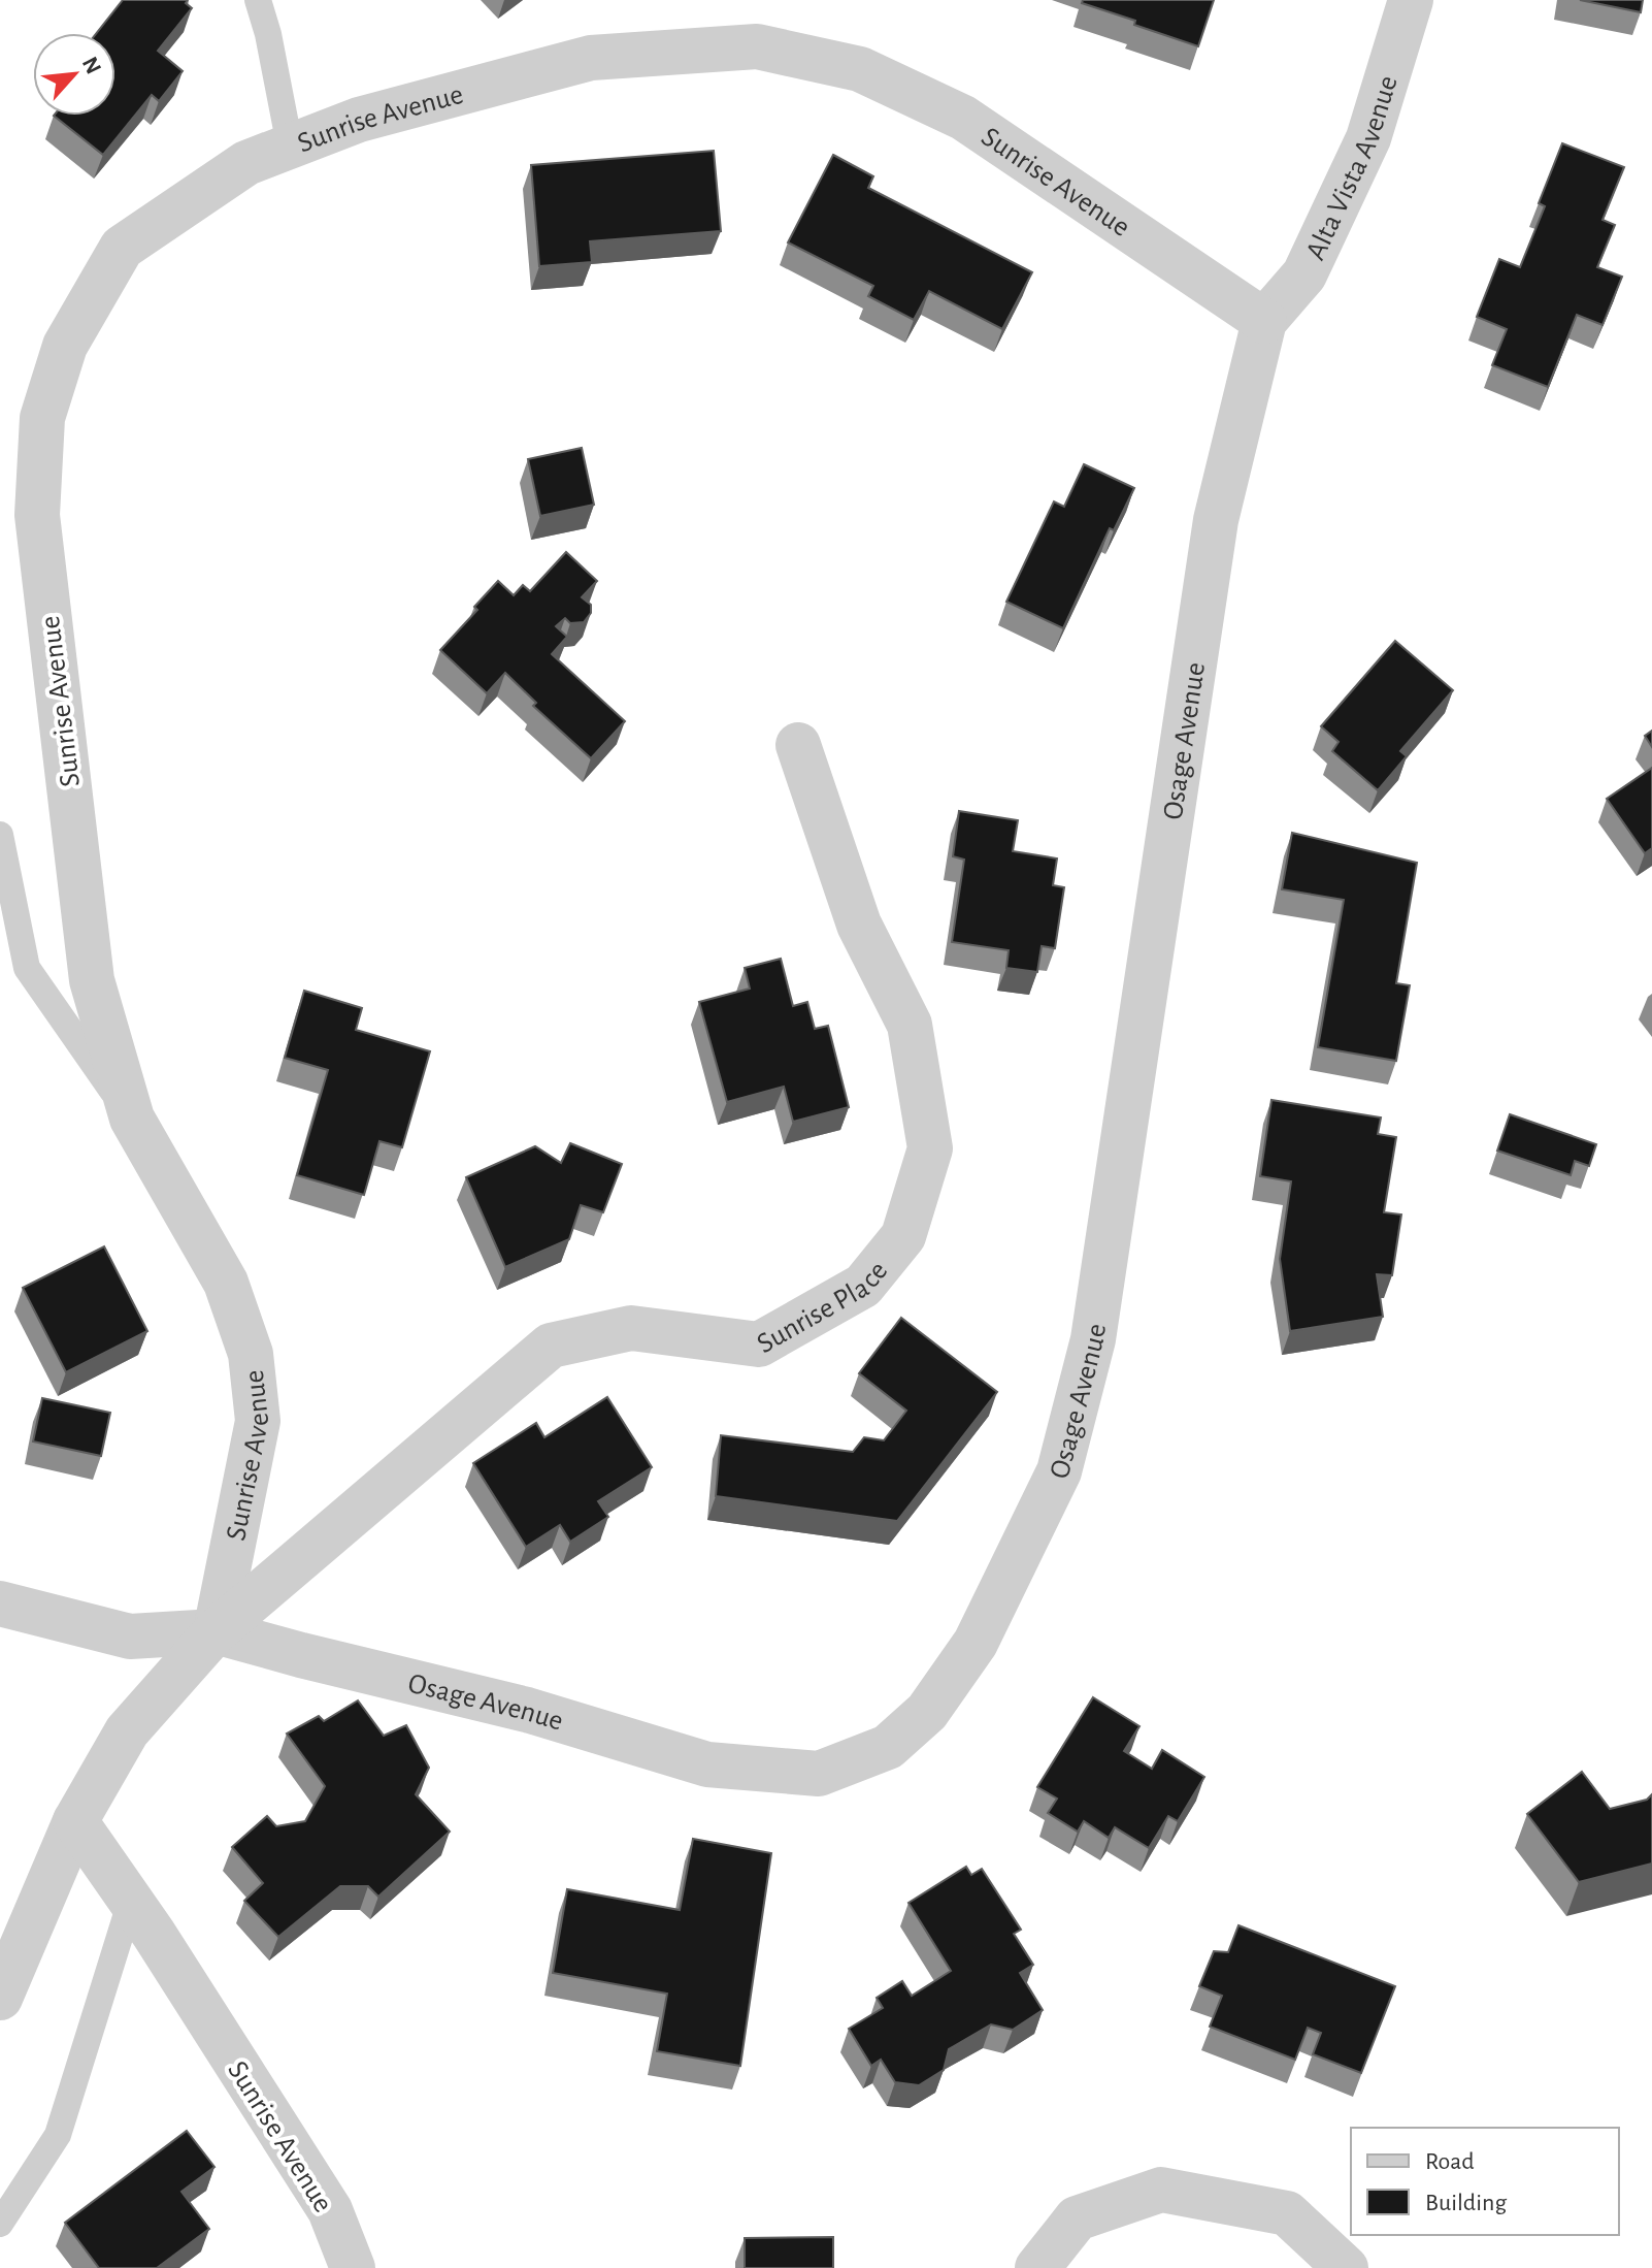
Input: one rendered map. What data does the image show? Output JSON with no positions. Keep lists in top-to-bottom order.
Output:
{
  "streets": {
    "street": [
      "Sunrise Avenue",
      "Alta Vista Avenue",
      "Osage Avenue",
      "Sunrise Place"
    ]
  },
  "crossings": [
    ["Sunrise Avenue", "Alta Vista Avenue"],
    ["Sunrise Avenue", "Osage Avenue"],
    ["Sunrise Avenue", "Sunrise Place"],
    ["Alta Vista Avenue", "Osage Avenue"],
    ["Osage Avenue", "Sunrise Place"]
  ],
  "legend": ["Road", "Building"],
  "north": "top right"
}
